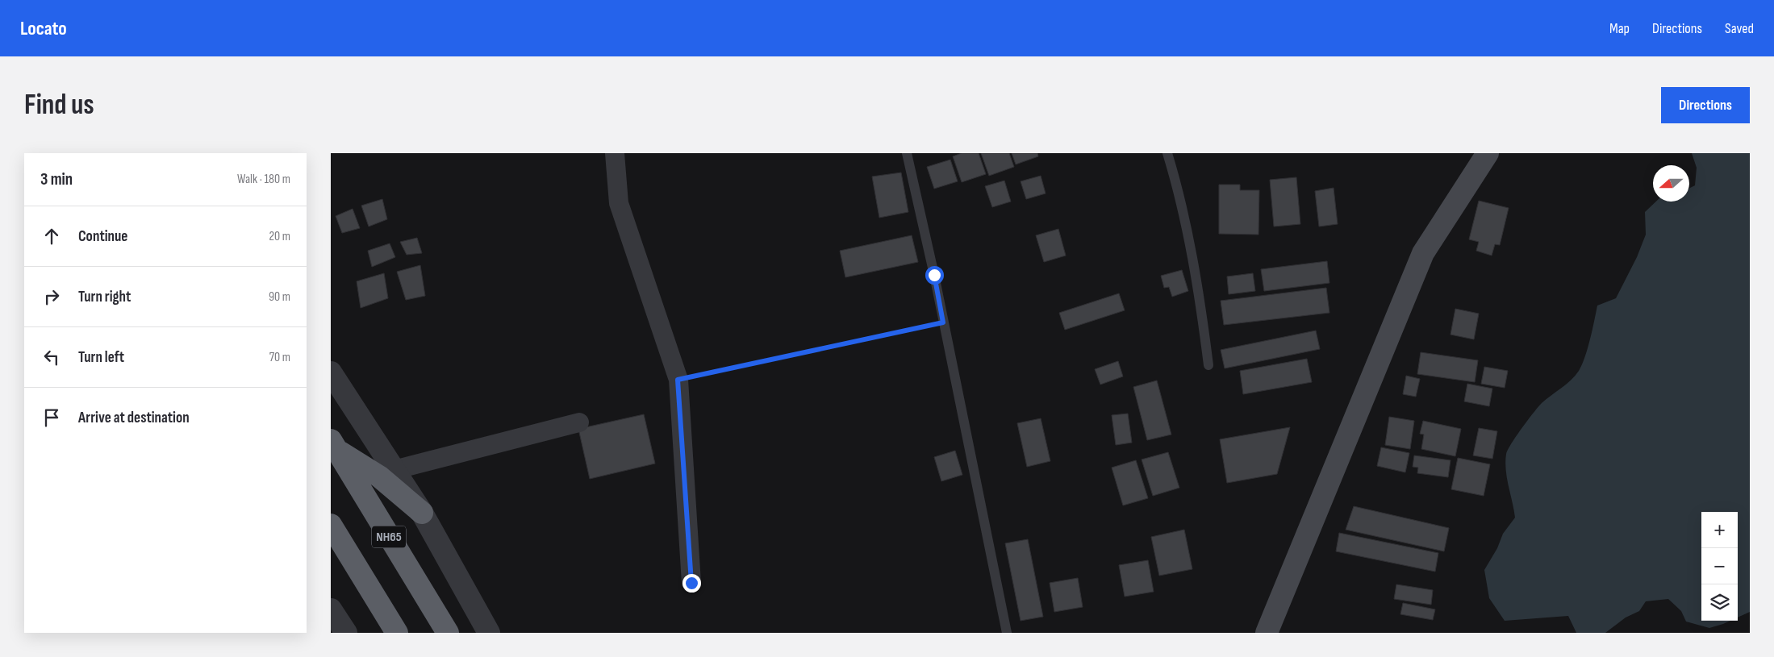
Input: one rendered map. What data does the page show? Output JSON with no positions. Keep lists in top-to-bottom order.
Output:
{
  "streets": {
    "highway": ["NH65"]
  },
  "north": "left",
  "page": {
    "header": "Locato",
    "nav": ["Map", "Directions", "Saved"],
    "buttons": "Directions",
    "title": "Find us",
    "heading": ["3 min", "Walk · 180 m"],
    "list": [
      ["Continue", "20 m"],
      ["Turn right", "90 m"],
      ["Turn left", "70 m"],
      "Arrive at destination"
    ],
    "map_buttons": ["+", "−"]
  }
}
